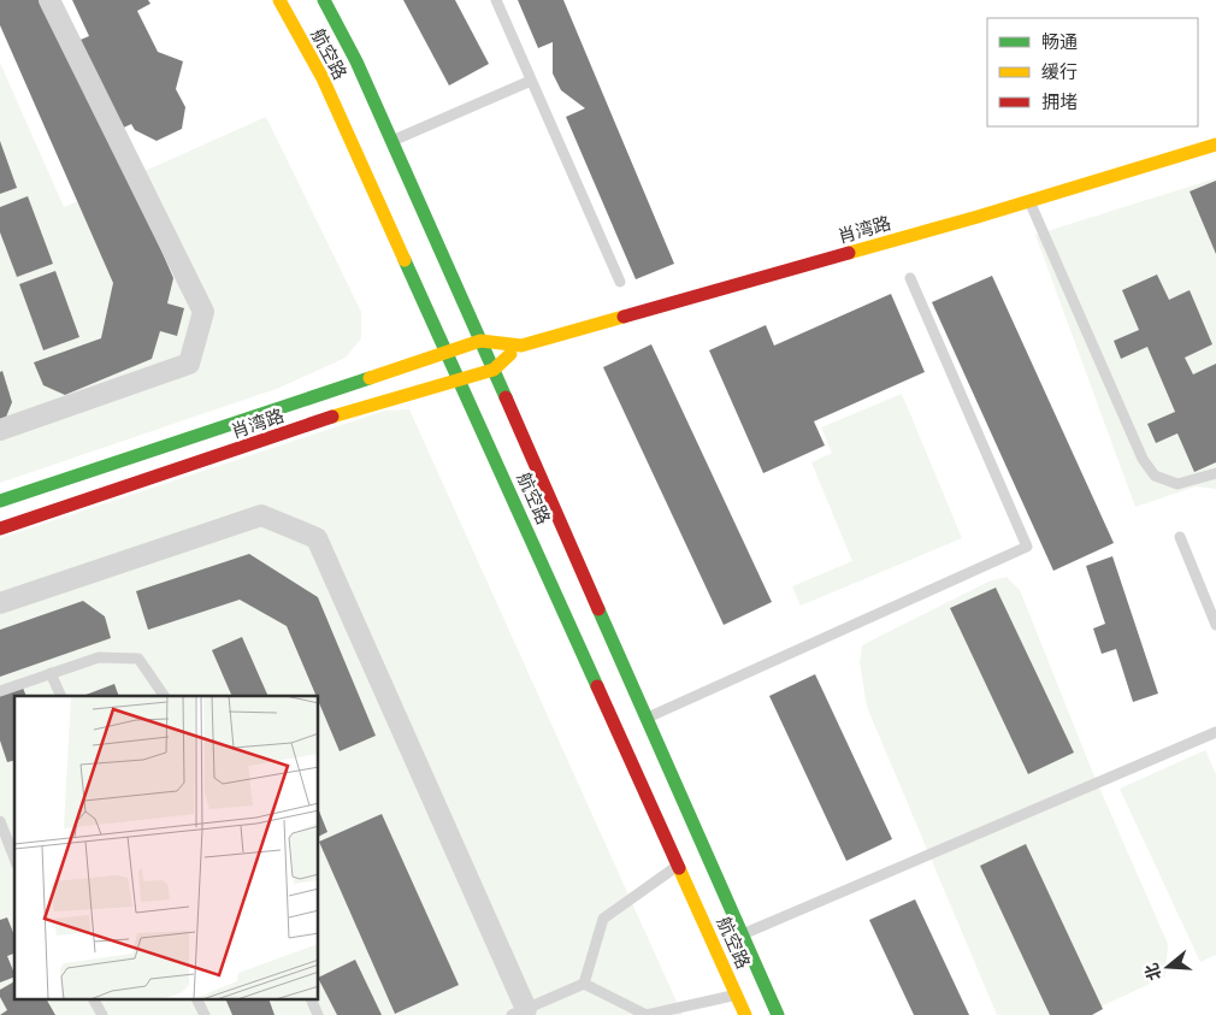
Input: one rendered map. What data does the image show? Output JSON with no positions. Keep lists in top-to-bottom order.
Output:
{
  "streets": {
    "main road": ["航空路", "肖湾路"]
  },
  "crossings": [
    ["航空路", "肖湾路"]
  ],
  "legend": ["畅通", "缓行", "拥堵"],
  "north": "left"
}
